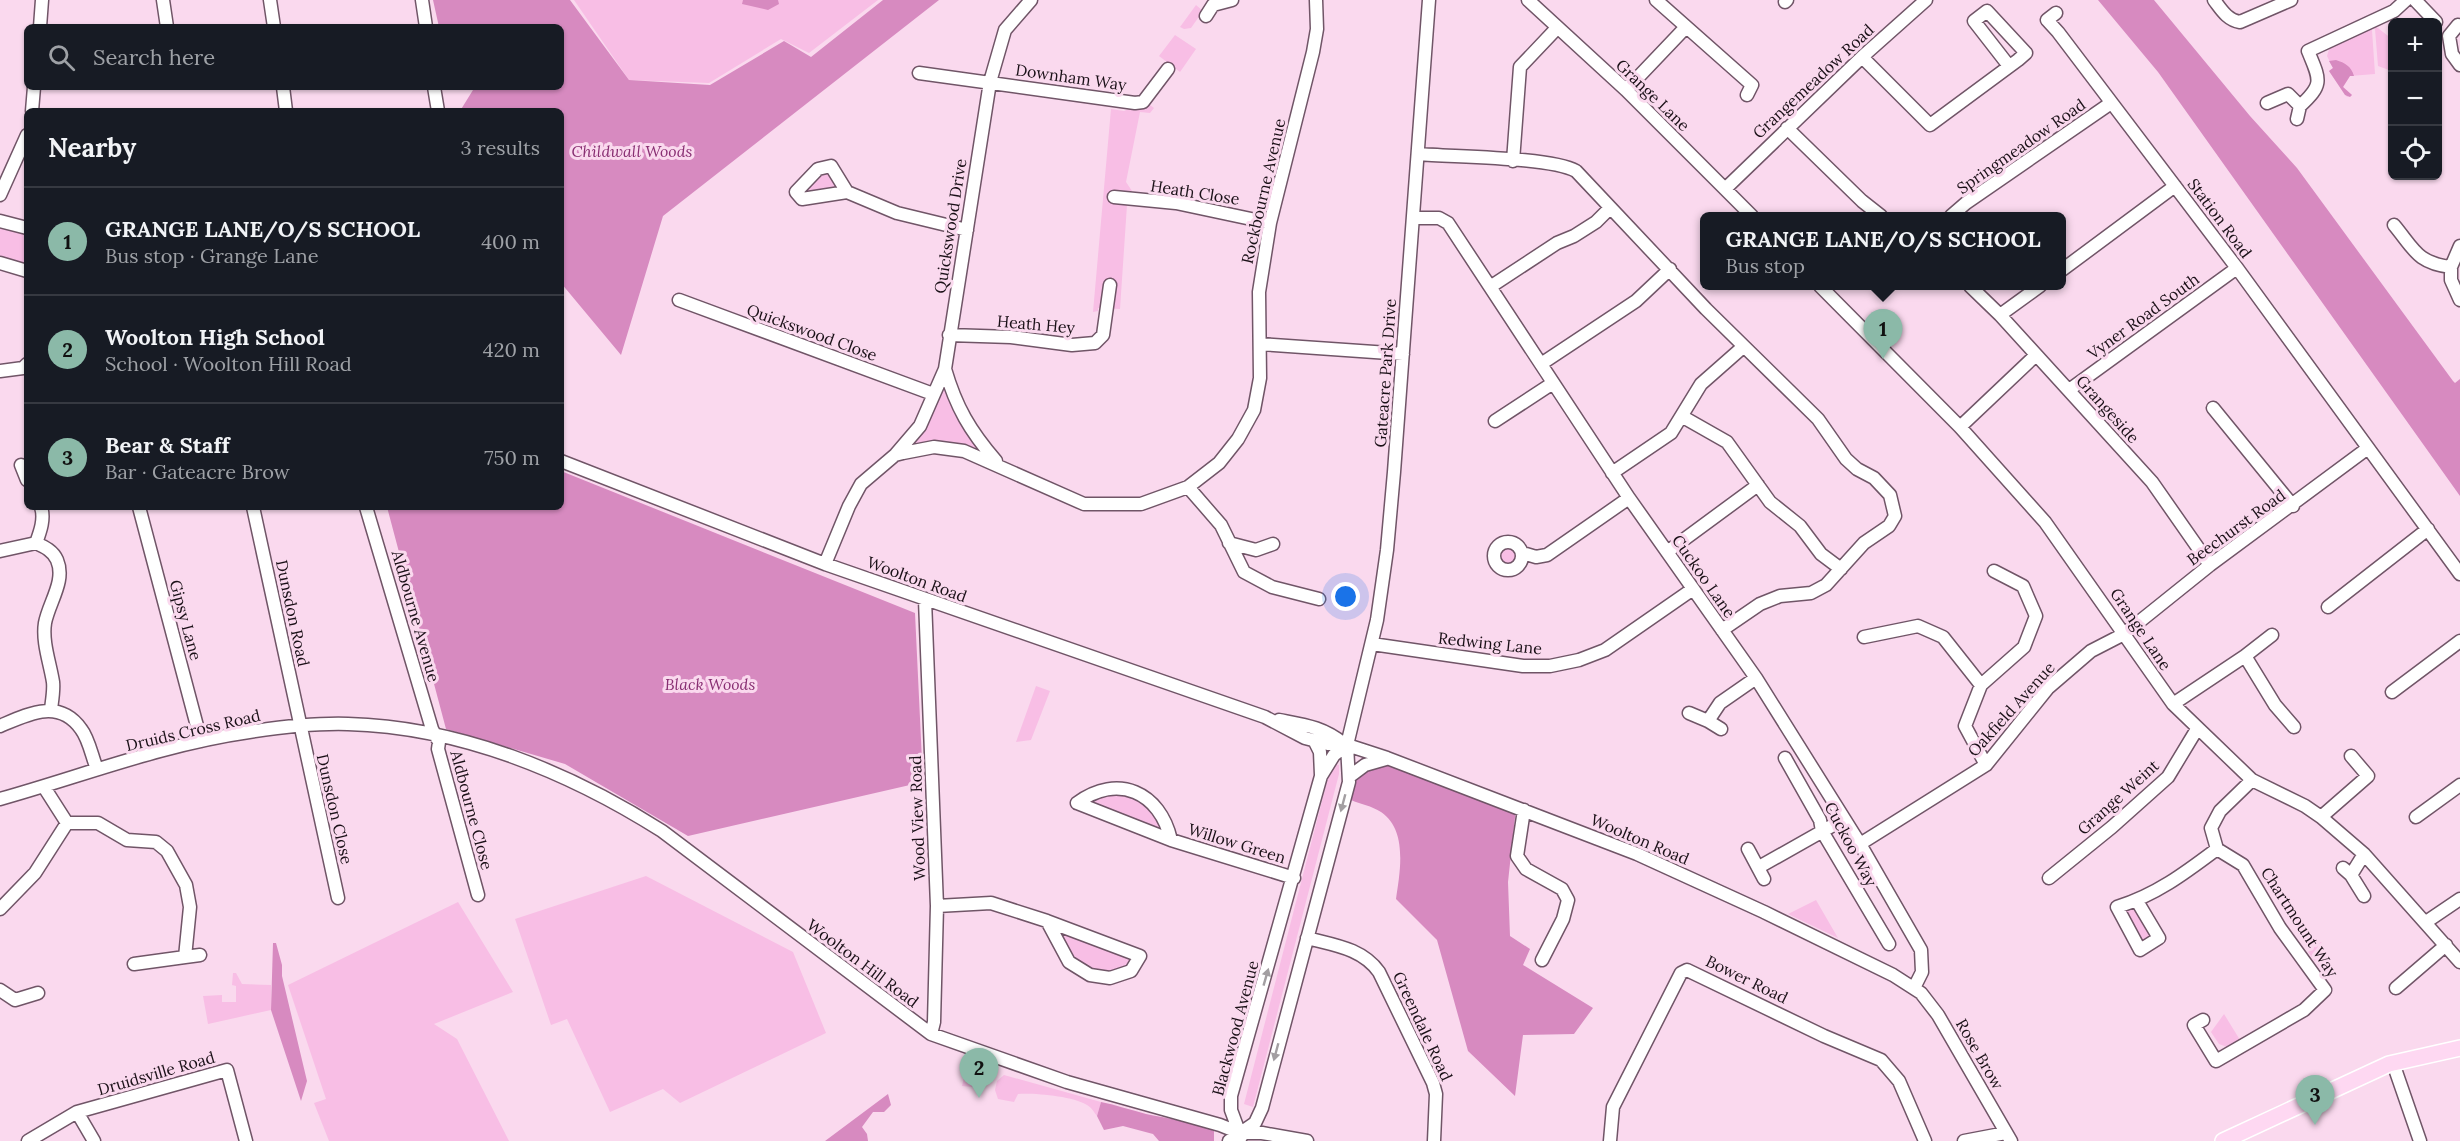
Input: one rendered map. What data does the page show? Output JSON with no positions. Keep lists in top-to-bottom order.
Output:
{
  "streets": {
    "street": [
      "Downham Way",
      "Grangemeadow Road",
      "Grange Lane",
      "Springmeadow Road",
      "Rockbourne Avenue",
      "Heath Close",
      "Station Road",
      "Quickswood Drive",
      "Vyner Road South",
      "Heath Hey",
      "Quickswood Close",
      "Gateacre Park Drive",
      "Grangeside",
      "Beechurst Road",
      "Cuckoo Lane",
      "Woolton Road",
      "Dunsdon Road",
      "Aldbourne Avenue",
      "Gipsy Lane",
      "Redwing Lane",
      "Oakfield Avenue",
      "Druids Cross Road",
      "Grange Weint",
      "Dunsdon Close",
      "Aldbourne Close",
      "Wood View Road",
      "Willow Green",
      "Cuckoo Way",
      "Chartmount Way",
      "Woolton Hill Road",
      "Bower Road",
      "Greendale Road",
      "Blackwood Avenue",
      "Rose Brow",
      "Druidsville Road"
    ]
  },
  "crossings": [
    ["Downham Way", "Quickswood Drive"],
    ["Grangemeadow Road", "Grange Lane"],
    ["Grange Lane", "Beechurst Road"],
    ["Grange Lane", "Oakfield Avenue"],
    ["Grange Lane", "Grange Weint"],
    ["Springmeadow Road", "Station Road"],
    ["Rockbourne Avenue", "Heath Close"],
    ["Rockbourne Avenue", "Quickswood Drive"],
    ["Rockbourne Avenue", "Woolton Road"],
    ["Station Road", "Vyner Road South"],
    ["Station Road", "Beechurst Road"],
    ["Quickswood Drive", "Heath Hey"],
    ["Quickswood Drive", "Quickswood Close"],
    ["Vyner Road South", "Grangeside"],
    ["Gateacre Park Drive", "Cuckoo Lane"],
    ["Gateacre Park Drive", "Woolton Road"],
    ["Gateacre Park Drive", "Redwing Lane"],
    ["Gateacre Park Drive", "Blackwood Avenue"],
    ["Grangeside", "Beechurst Road"],
    ["Beechurst Road", "Oakfield Avenue"],
    ["Cuckoo Lane", "Woolton Road"],
    ["Cuckoo Lane", "Redwing Lane"],
    ["Cuckoo Lane", "Oakfield Avenue"],
    ["Cuckoo Lane", "Rose Brow"],
    ["Woolton Road", "Wood View Road"],
    ["Woolton Road", "Blackwood Avenue"],
    ["Woolton Road", "Rose Brow"],
    ["Dunsdon Road", "Druids Cross Road"],
    ["Dunsdon Road", "Dunsdon Close"],
    ["Aldbourne Avenue", "Druids Cross Road"],
    ["Aldbourne Avenue", "Aldbourne Close"],
    ["Aldbourne Avenue", "Woolton Hill Road"],
    ["Gipsy Lane", "Druids Cross Road"],
    ["Druids Cross Road", "Dunsdon Close"],
    ["Druids Cross Road", "Aldbourne Close"],
    ["Druids Cross Road", "Woolton Hill Road"],
    ["Aldbourne Close", "Woolton Hill Road"],
    ["Wood View Road", "Woolton Hill Road"],
    ["Willow Green", "Blackwood Avenue"],
    ["Woolton Hill Road", "Blackwood Avenue"]
  ],
  "parks": ["Childwall Woods", "Black Woods"],
  "page": {
    "map_buttons": ["+", "−"],
    "search": "Search here",
    "heading": ["Nearby", "3 results"],
    "list": [
      {
        "mark": "1",
        "name": "GRANGE LANE/O/S SCHOOL",
        "note": "Bus stop · Grange Lane",
        "value": "400 m"
      },
      {
        "mark": "2",
        "name": "Woolton High School",
        "note": "School · Woolton Hill Road",
        "value": "420 m"
      },
      {
        "mark": "3",
        "name": "Bear & Staff",
        "note": "Bar · Gateacre Brow",
        "value": "750 m"
      }
    ],
    "popup": ["GRANGE LANE/O/S SCHOOL", "Bus stop"],
    "pins": ["1", "2", "3"]
  }
}
